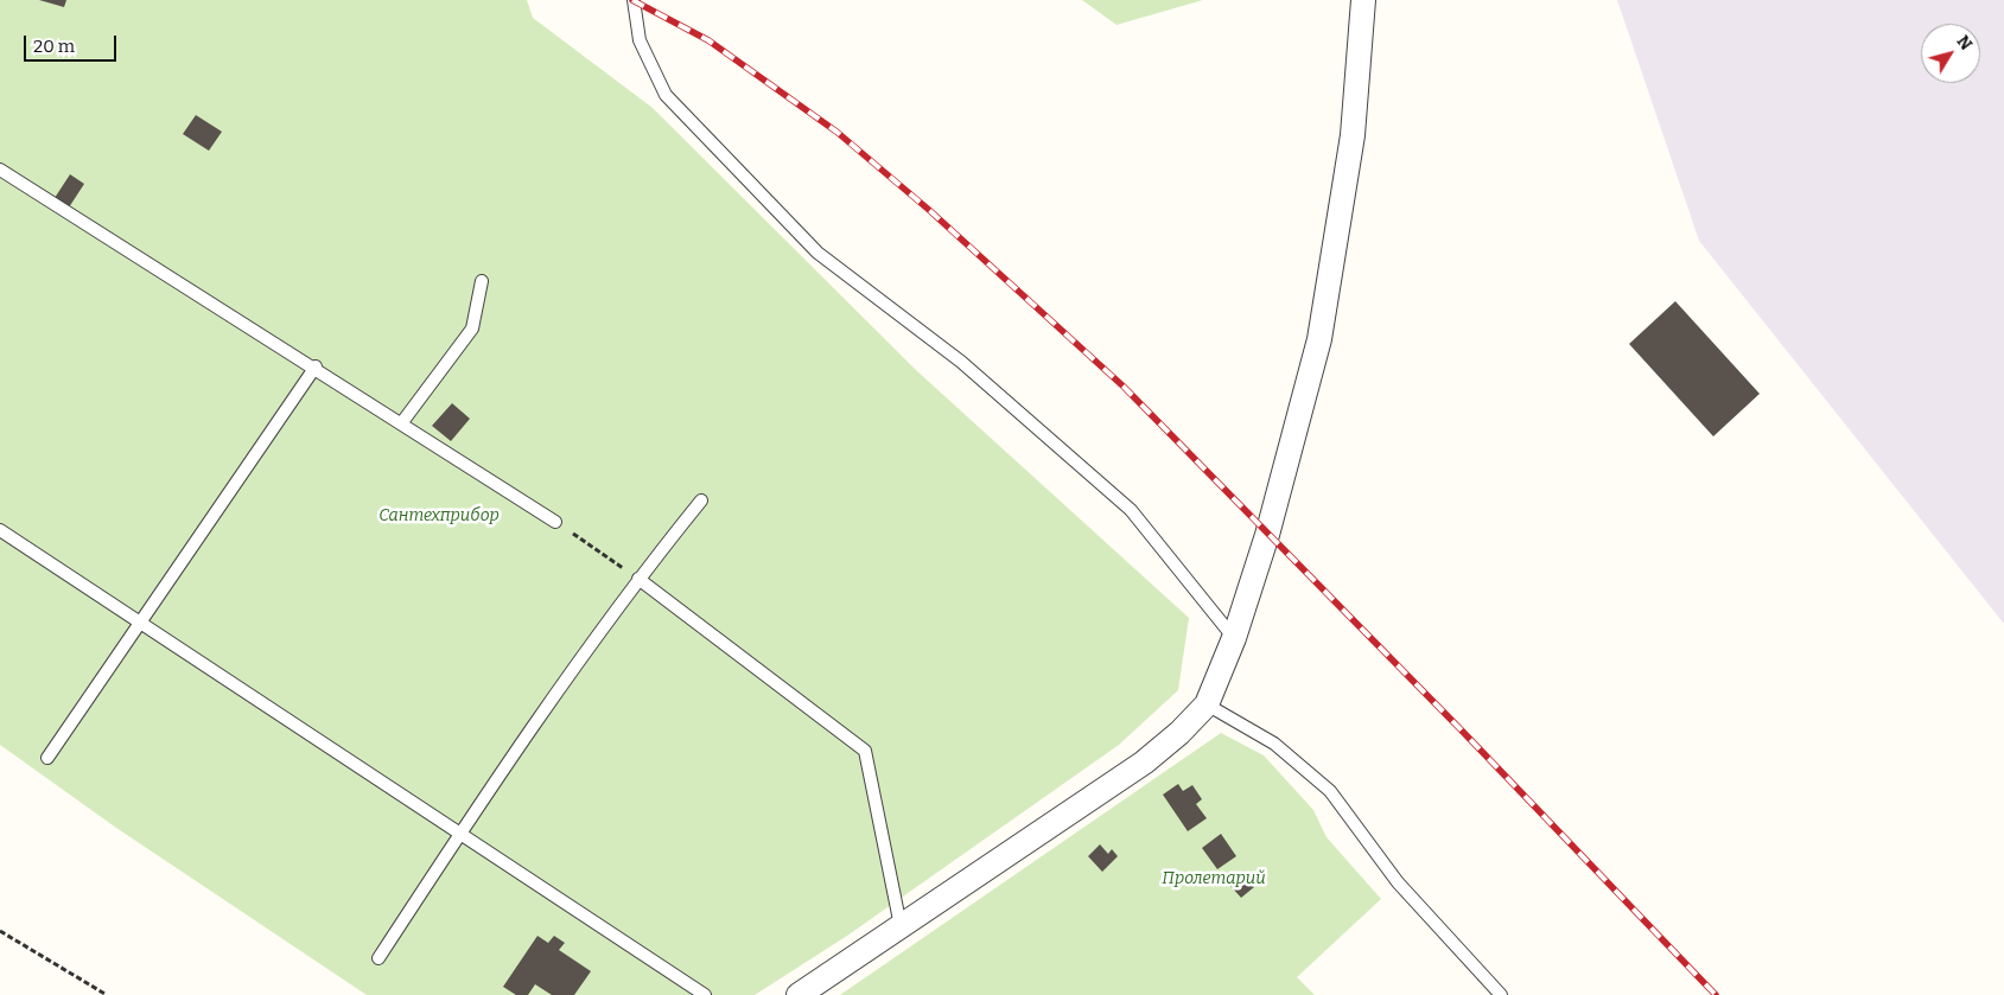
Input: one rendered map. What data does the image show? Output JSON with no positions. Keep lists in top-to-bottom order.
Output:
{
  "parks": ["Сантехприбор", "Пролетарий"],
  "scale_bar": "20 m",
  "north": "top right"
}
